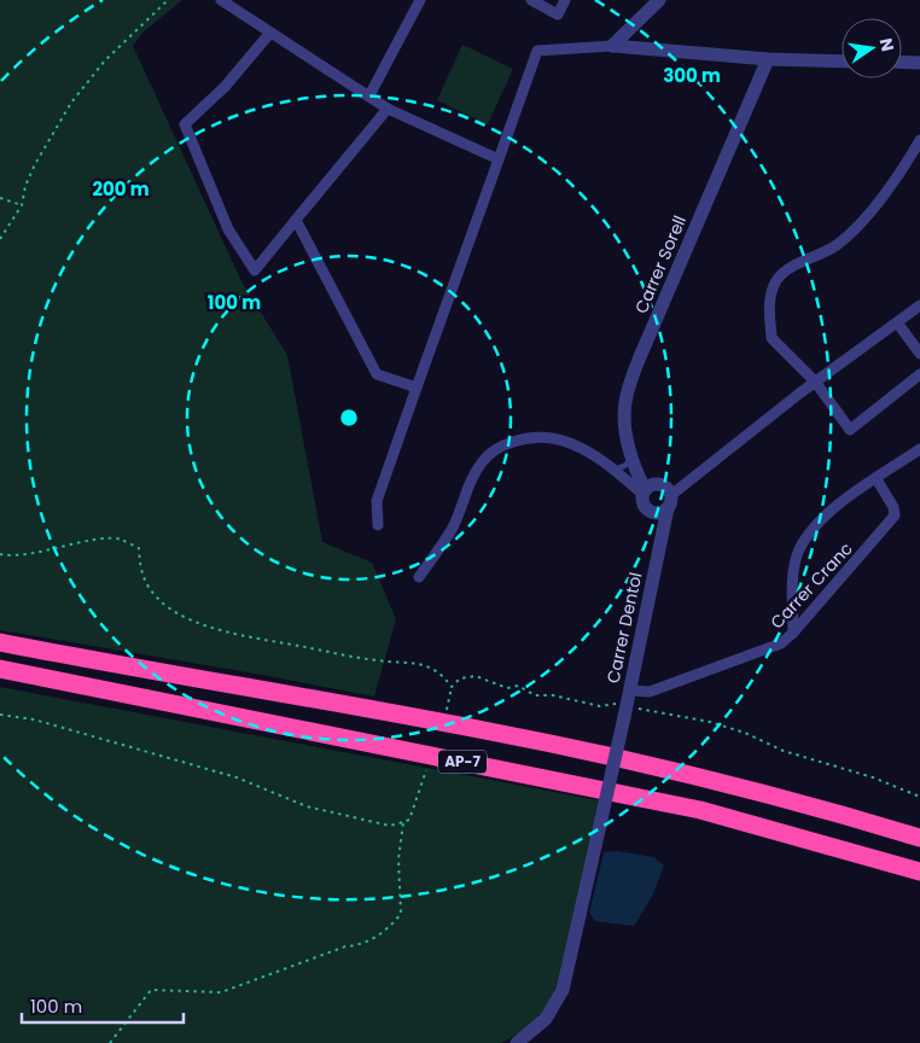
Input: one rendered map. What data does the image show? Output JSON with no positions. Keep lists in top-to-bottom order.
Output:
{
  "streets": {
    "highway": ["AP-7"],
    "street": ["Carrer Sorell", "Carrer Cranc", "Carrer Dentol"]
  },
  "crossings": [
    ["Carrer Sorell", "Carrer Dentol"],
    ["Carrer Cranc", "Carrer Dentol"]
  ],
  "scale_bar": "100 m",
  "north": "right",
  "rings": ["300 m", "200 m", "100 m"]
}
